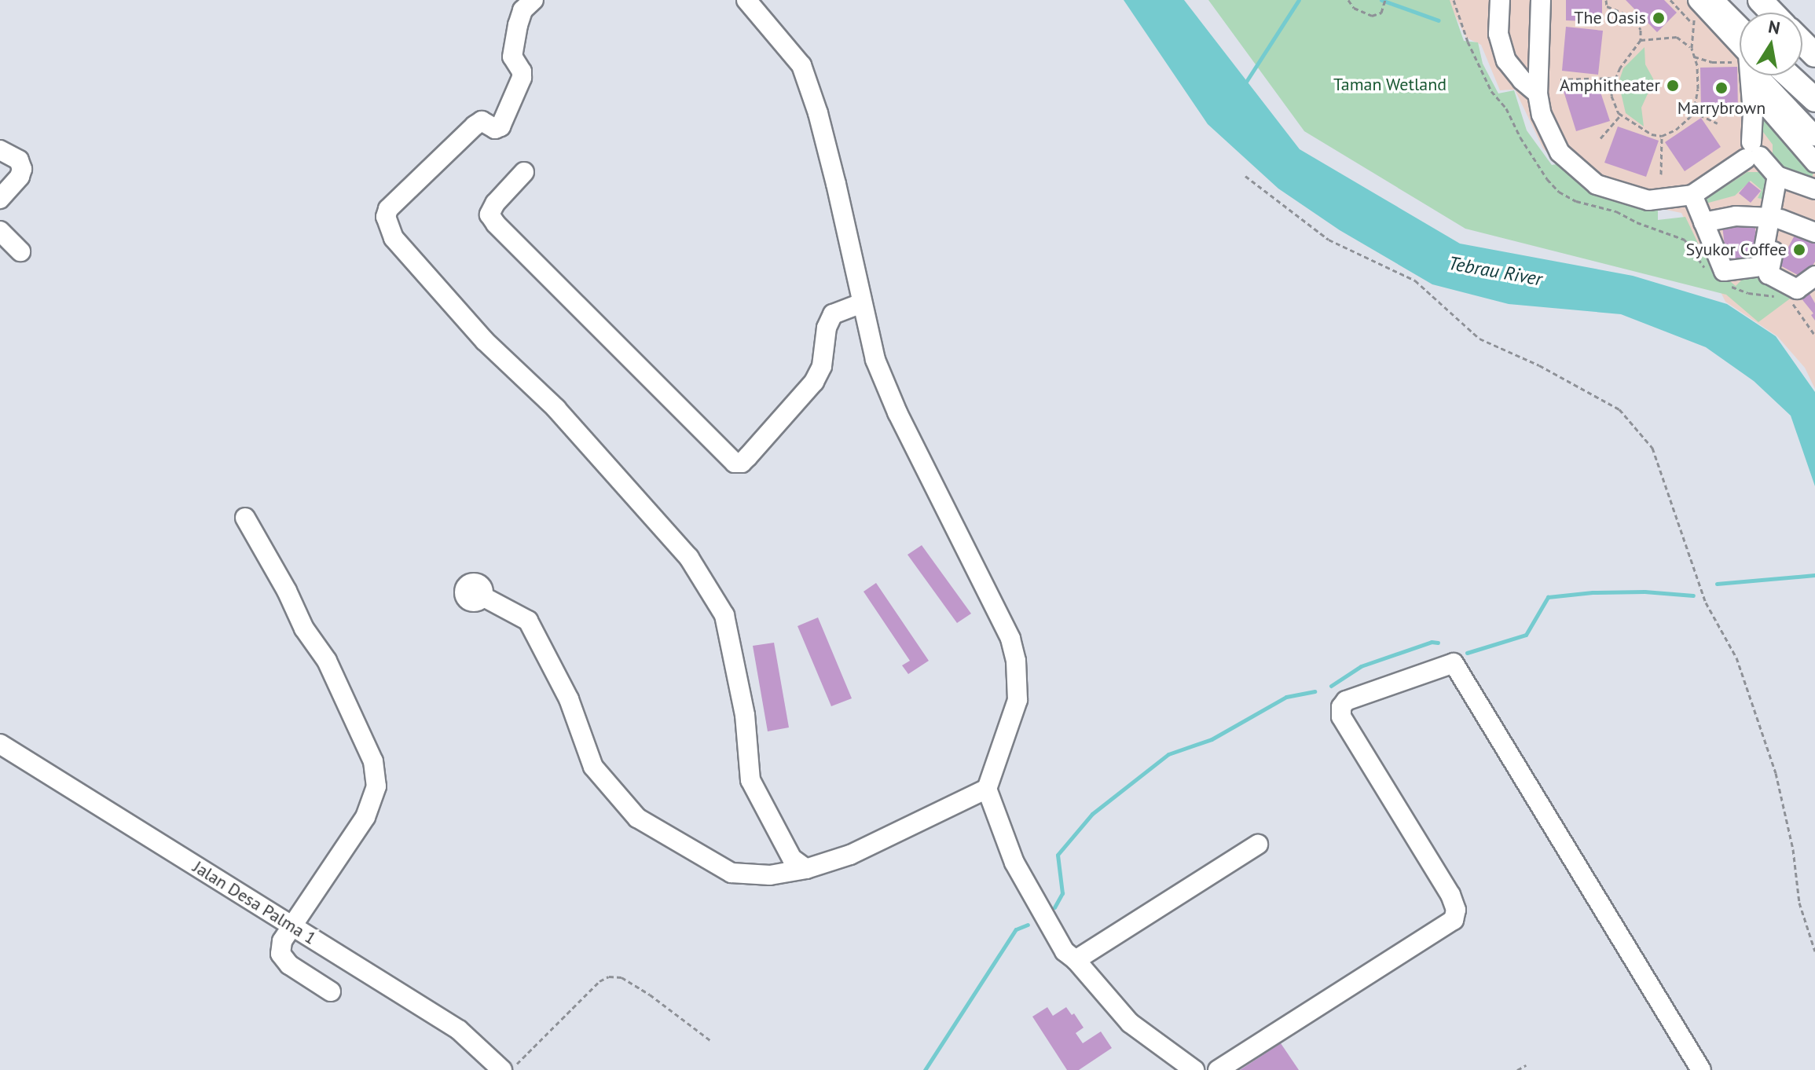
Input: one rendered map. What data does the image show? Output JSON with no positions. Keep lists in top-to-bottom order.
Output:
{
  "streets": {
    "street": ["Jalan Desa Palma 1"]
  },
  "water": ["Tebrau River"],
  "parks": ["Taman Wetland"],
  "places": [
    "The Oasis",
    "Amphitheater",
    "Marrybrown",
    "Syukor Coffee"
  ],
  "north": "top"
}
